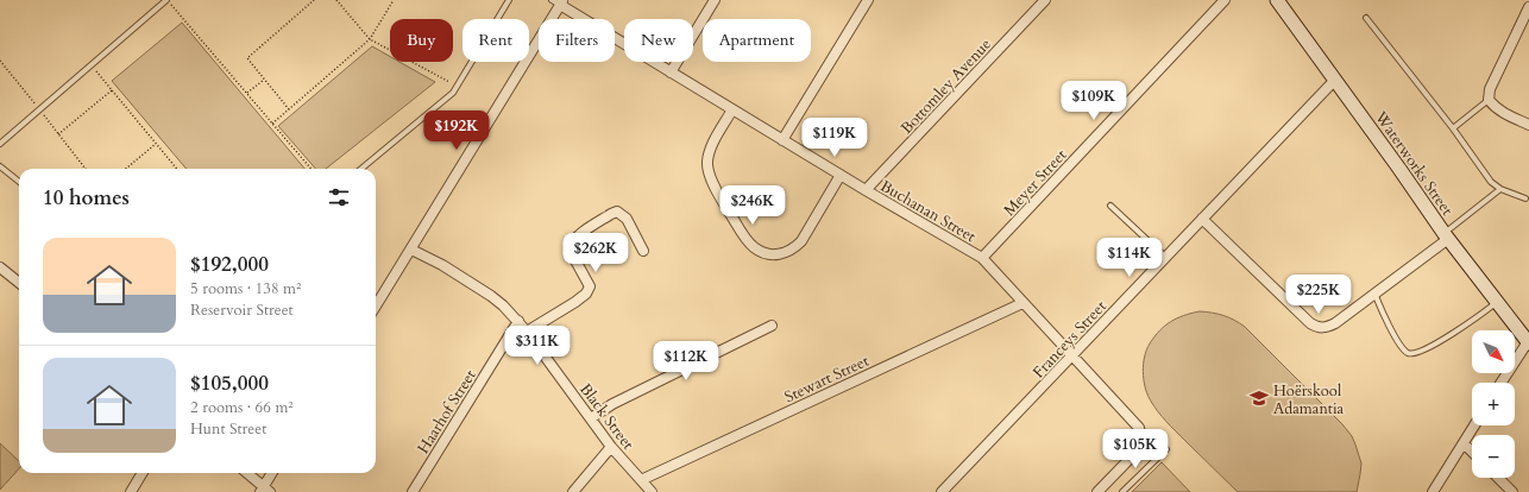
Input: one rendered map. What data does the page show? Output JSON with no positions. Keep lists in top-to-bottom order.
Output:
{
  "streets": {
    "street": [
      "Bottomley Avenue",
      "Waterworks Street",
      "Meyer Street",
      "Buchanan Street",
      "Franceys Street",
      "Stewart Street",
      "Haarhof Street",
      "Black Street"
    ]
  },
  "crossings": [
    ["Bottomley Avenue", "Buchanan Street"],
    ["Waterworks Street", "Franceys Street"],
    ["Meyer Street", "Buchanan Street"],
    ["Buchanan Street", "Franceys Street"],
    ["Buchanan Street", "Stewart Street"],
    ["Stewart Street", "Black Street"],
    ["Haarhof Street", "Black Street"]
  ],
  "places": {
    "school or university": ["Hoërskool Adamantia"]
  },
  "north": "bottom right",
  "page": {
    "chip": [
      "Buy",
      "Rent",
      "Filters",
      "New",
      "Apartment"
    ],
    "price": [
      "$109K",
      "$192K",
      "$119K",
      "$246K",
      "$262K",
      "$114K",
      "$225K",
      "$311K",
      "$112K",
      "$105K"
    ],
    "heading": "10 homes",
    "list": [
      {
        "name": "$192,000",
        "note": "5 rooms · 138 m² · Reservoir Street"
      },
      {
        "name": "$105,000",
        "note": "2 rooms · 66 m² · Hunt Street"
      }
    ],
    "map_buttons": ["+", "−"]
  }
}
